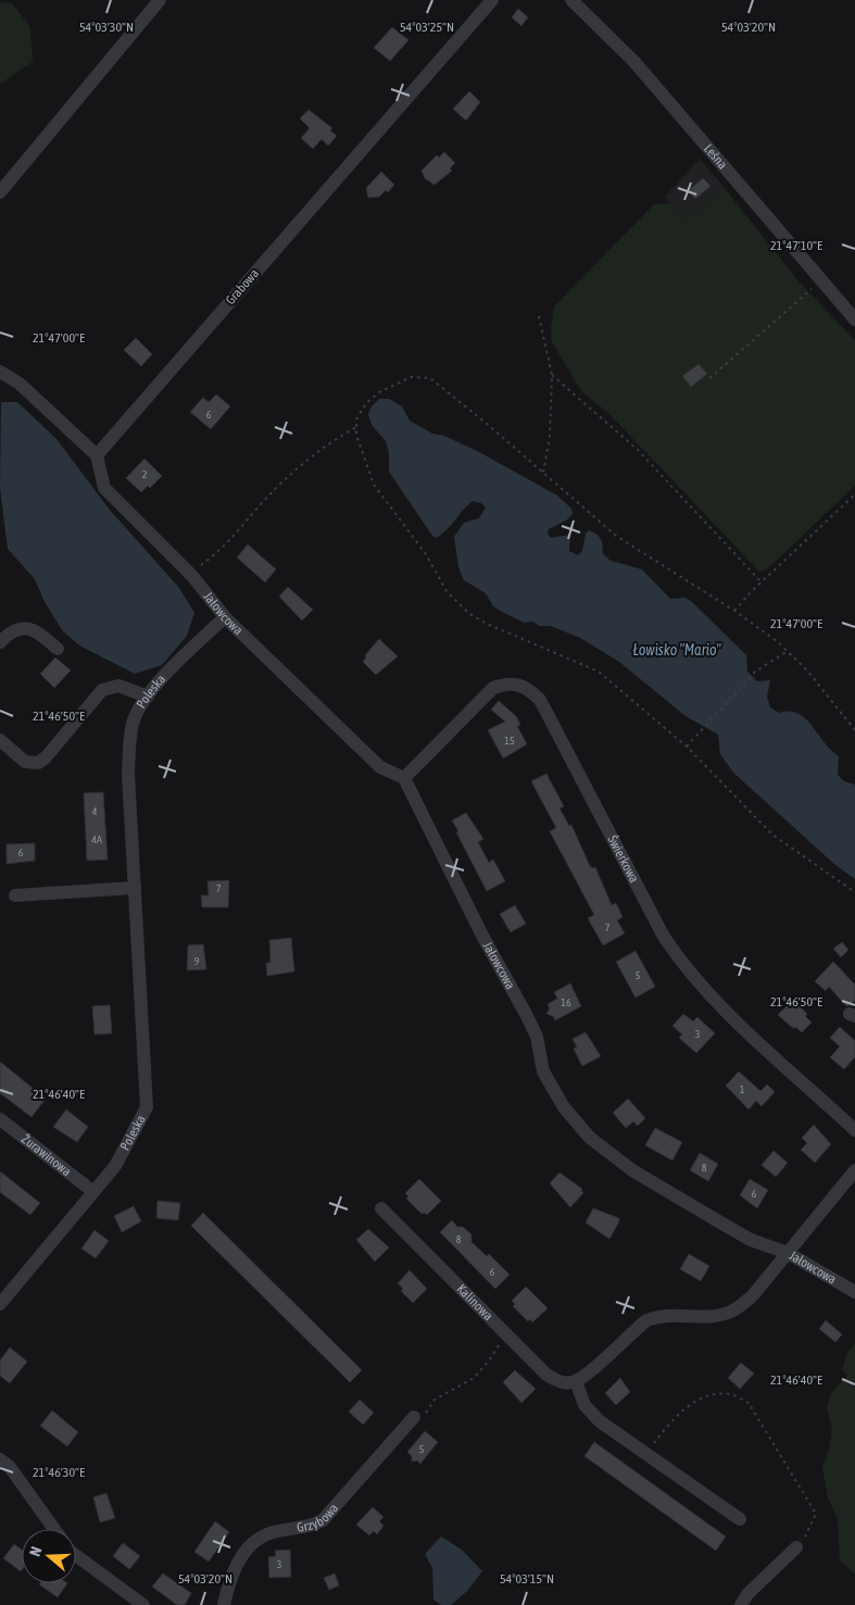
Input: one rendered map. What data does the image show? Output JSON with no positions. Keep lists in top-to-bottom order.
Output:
{
  "streets": {
    "street": [
      "Leśna",
      "Grabowa",
      "Jałowcowa",
      "Poleska",
      "Świerkowa",
      "Żurawinowa",
      "Kalinowa",
      "Grzybowa"
    ]
  },
  "crossings": [
    ["Jałowcowa", "Poleska"],
    ["Jałowcowa", "Świerkowa"],
    ["Poleska", "Żurawinowa"]
  ],
  "water": ["Łowisko \"Mario\""],
  "house_numbers": [
    "6",
    "2",
    "15",
    "4",
    "4A",
    "6",
    "7",
    "7",
    "9",
    "5",
    "16",
    "3",
    "1",
    "8",
    "6",
    "8",
    "6",
    "5",
    "3"
  ],
  "north": "left",
  "coordinates": [
    "54°03'30\"N",
    "54°03'25\"N",
    "54°03'20\"N",
    "21°47'10\"E",
    "21°47'00\"E",
    "21°46'50\"E",
    "21°46'40\"E",
    "21°46'30\"E",
    "54°03'15\"N"
  ]
}
